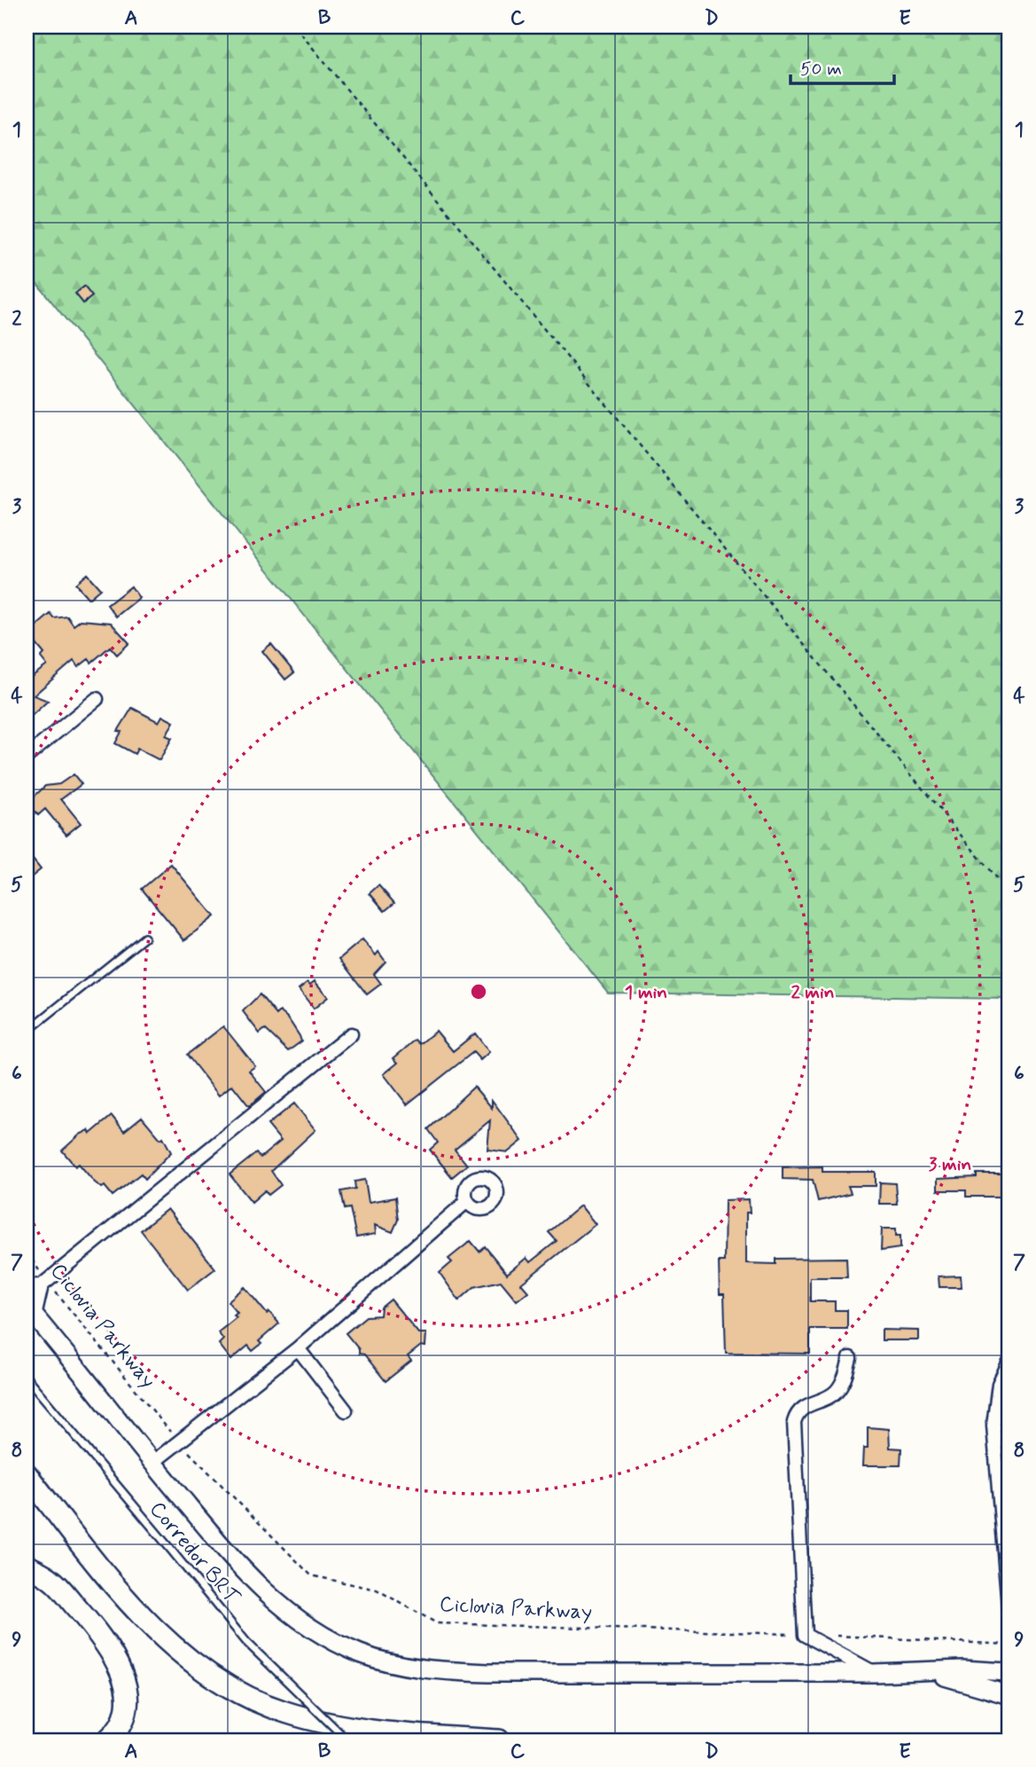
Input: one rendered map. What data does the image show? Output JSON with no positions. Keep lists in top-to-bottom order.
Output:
{
  "streets": {
    "lane": ["Corredor BRT"],
    "path": ["Ciclovia Parkway"]
  },
  "scale_bar": "50 m",
  "grid": {
    "columns": [
      "A",
      "B",
      "C",
      "D",
      "E"
    ],
    "rows": [
      "1",
      "2",
      "3",
      "4",
      "5",
      "6",
      "7",
      "8",
      "9"
    ]
  },
  "rings": ["1 min", "2 min", "3 min"]
}
